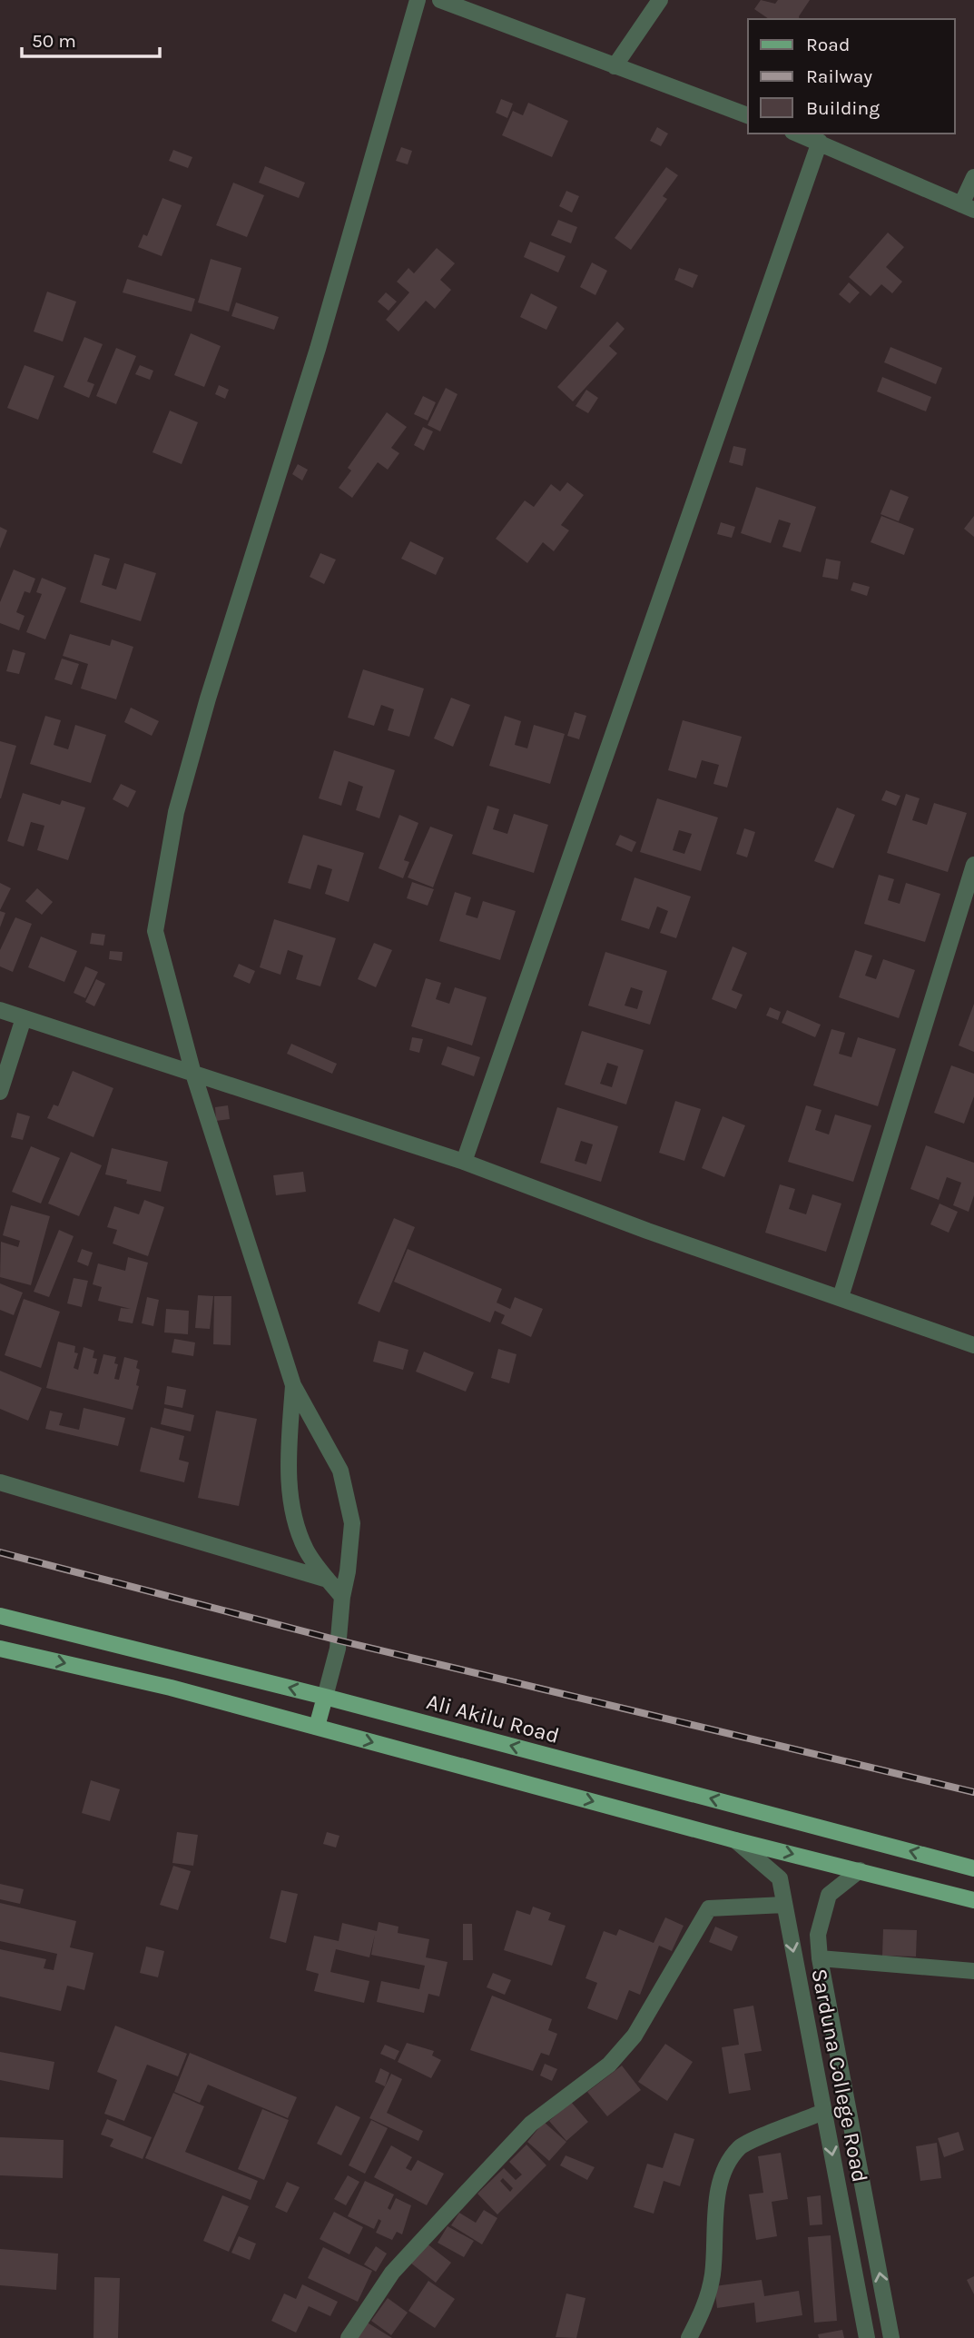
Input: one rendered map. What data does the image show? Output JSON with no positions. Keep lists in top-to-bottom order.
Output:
{
  "streets": {
    "main road": ["Ali Akilu Road"],
    "street": ["Sarduna College Road"]
  },
  "legend": ["Road", "Railway", "Building"],
  "scale_bar": "50 m"
}
